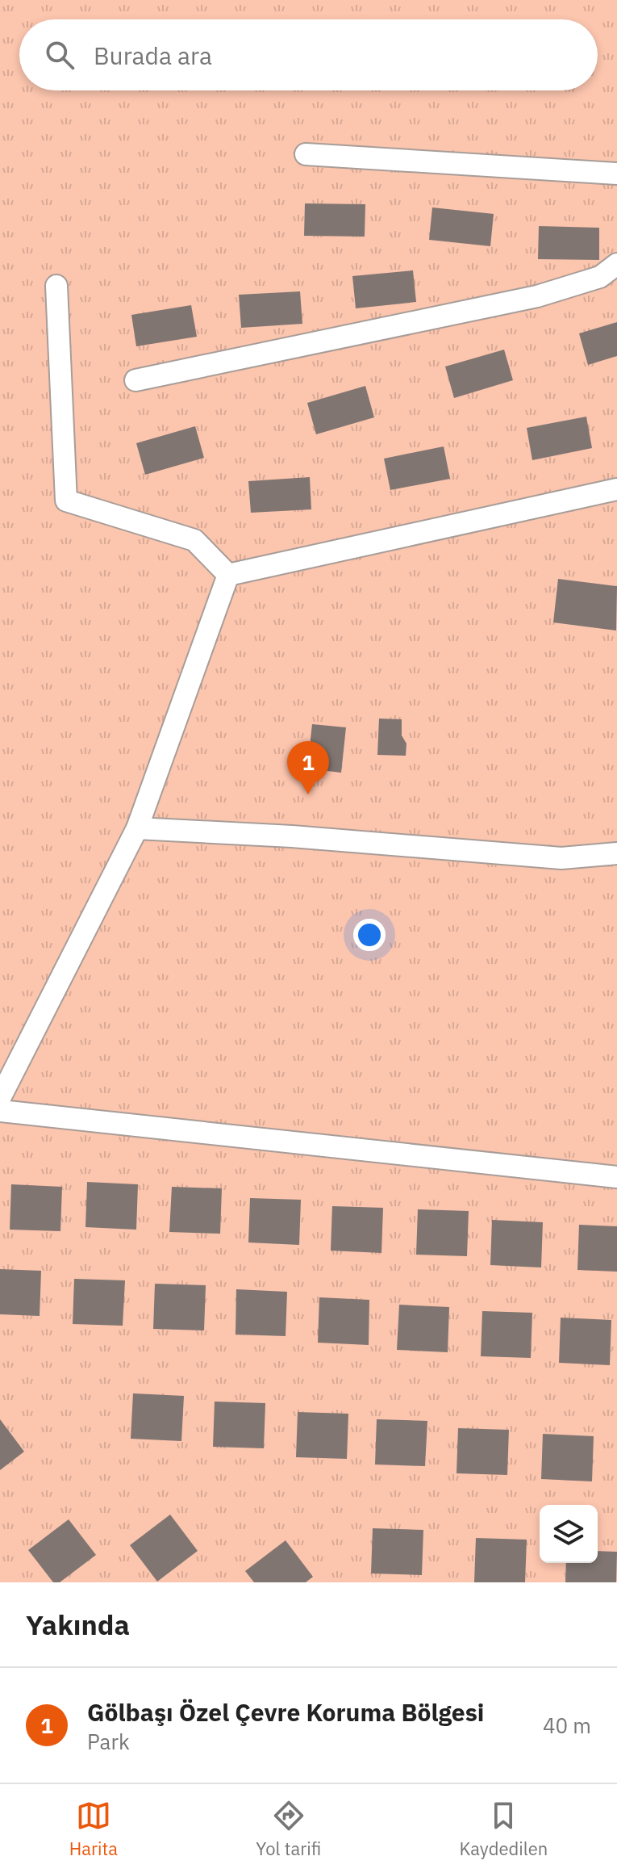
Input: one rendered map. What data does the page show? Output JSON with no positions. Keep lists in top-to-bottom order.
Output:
{
  "page": {
    "search": "Burada ara",
    "pins": "1",
    "heading": "Yakında",
    "list": [
      {
        "mark": "1",
        "name": "Gölbaşı Özel Çevre Koruma Bölgesi",
        "note": "Park",
        "value": "40 m"
      }
    ],
    "nav": ["Harita", "Yol tarifi", "Kaydedilen"]
  }
}
